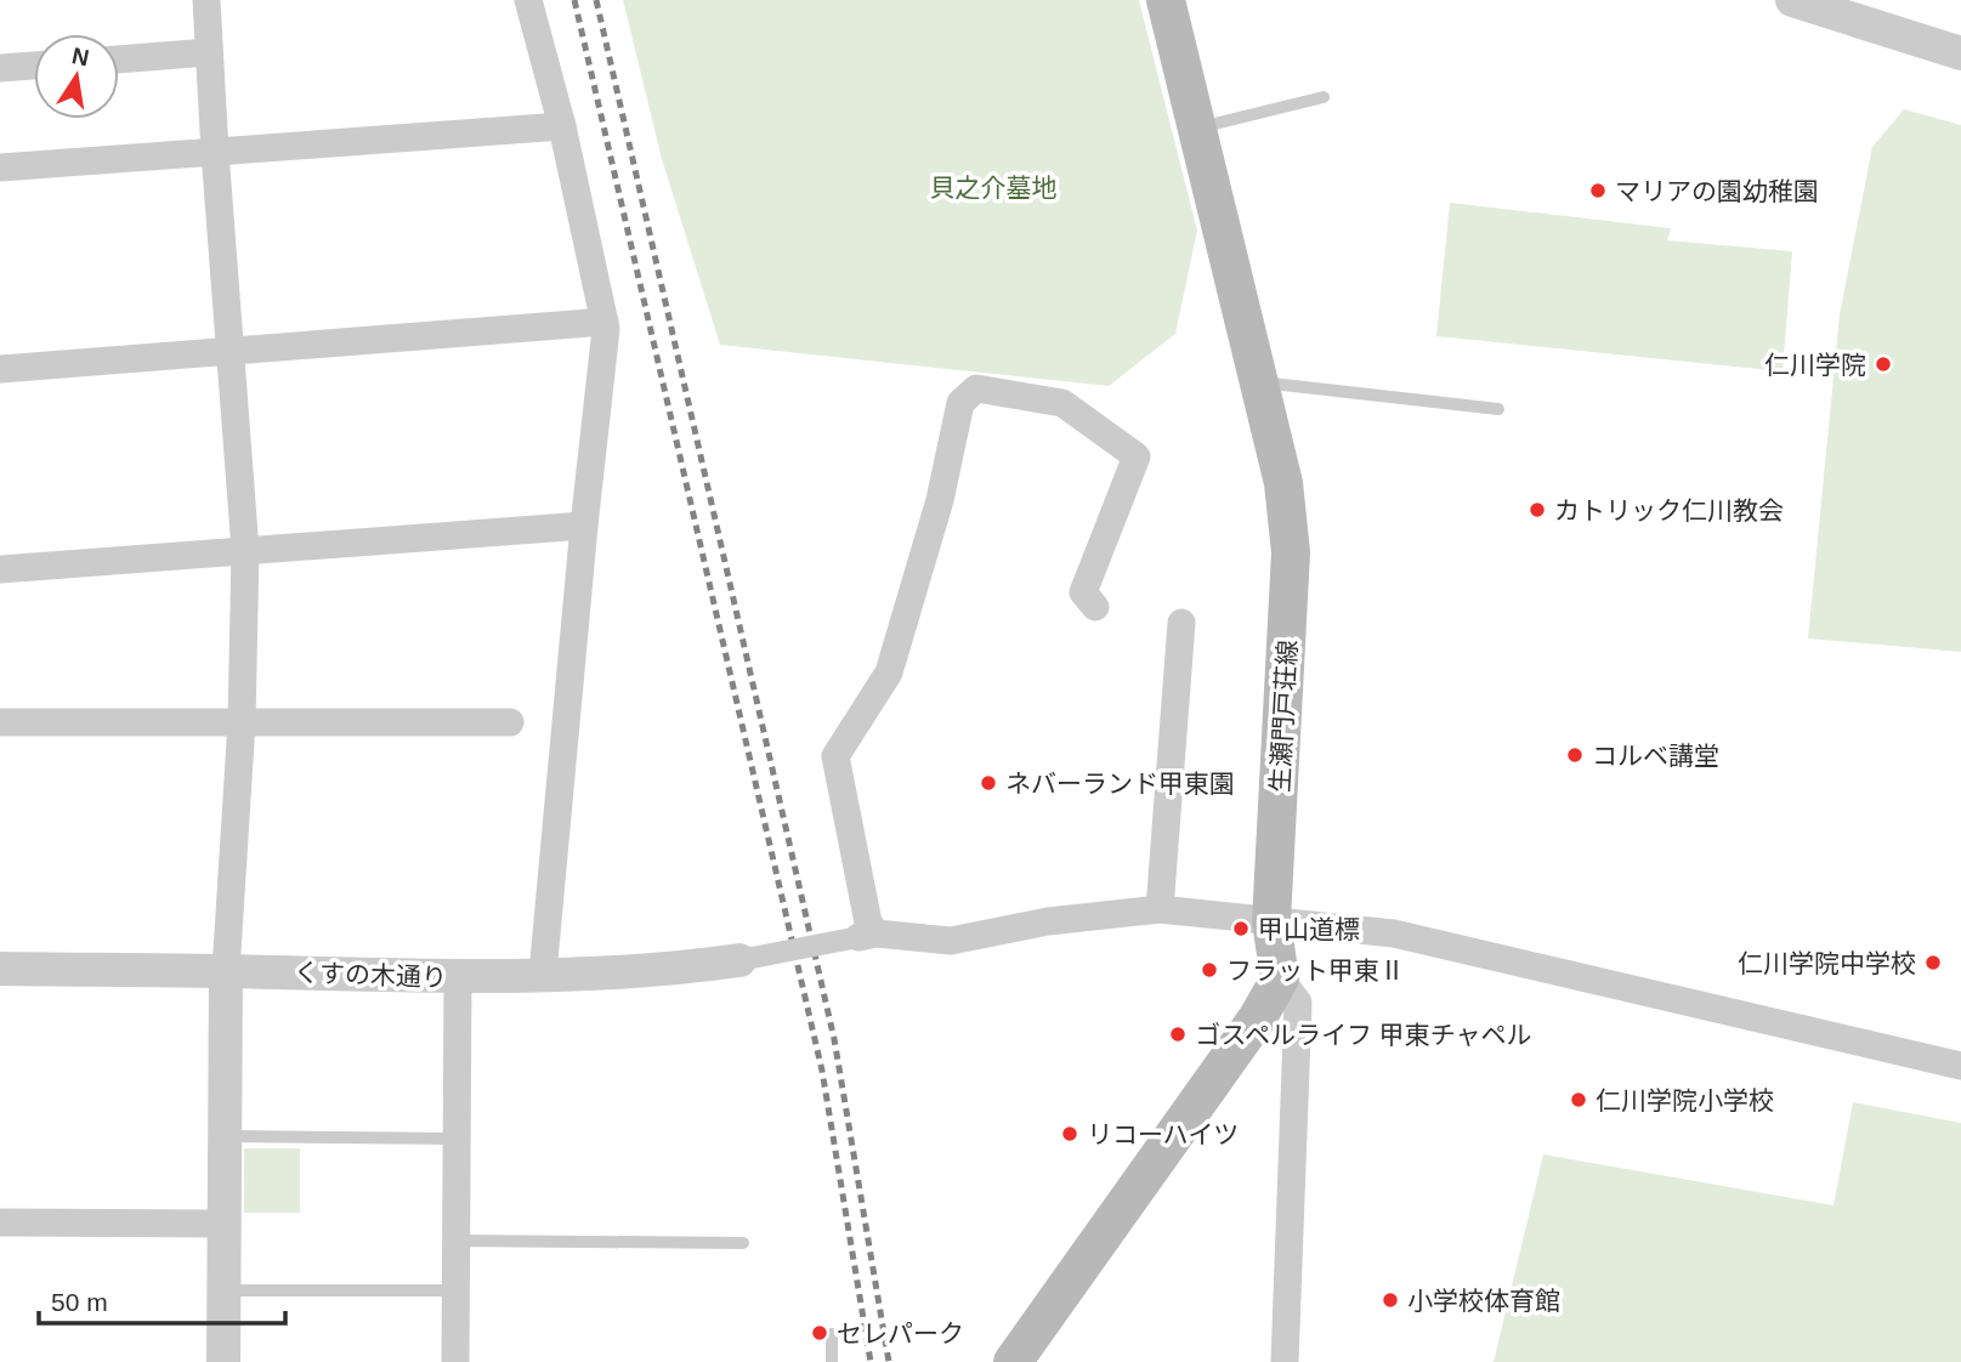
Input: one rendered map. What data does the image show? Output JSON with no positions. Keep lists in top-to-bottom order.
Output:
{
  "streets": {
    "main road": ["生瀬門戸荘線"],
    "street": ["くすの木通り"]
  },
  "parks": ["貝之介墓地"],
  "places": [
    "マリアの園幼稚園",
    "仁川学院",
    "カトリック仁川教会",
    "コルベ講堂",
    "ネバーランド甲東園",
    "甲山道標",
    "仁川学院中学校",
    "フラット甲東Ⅱ",
    "ゴスペルライフ 甲東チャペル",
    "仁川学院小学校",
    "リコーハイツ",
    "小学校体育館",
    "セレパーク"
  ],
  "scale_bar": "50 m",
  "north": "top"
}
